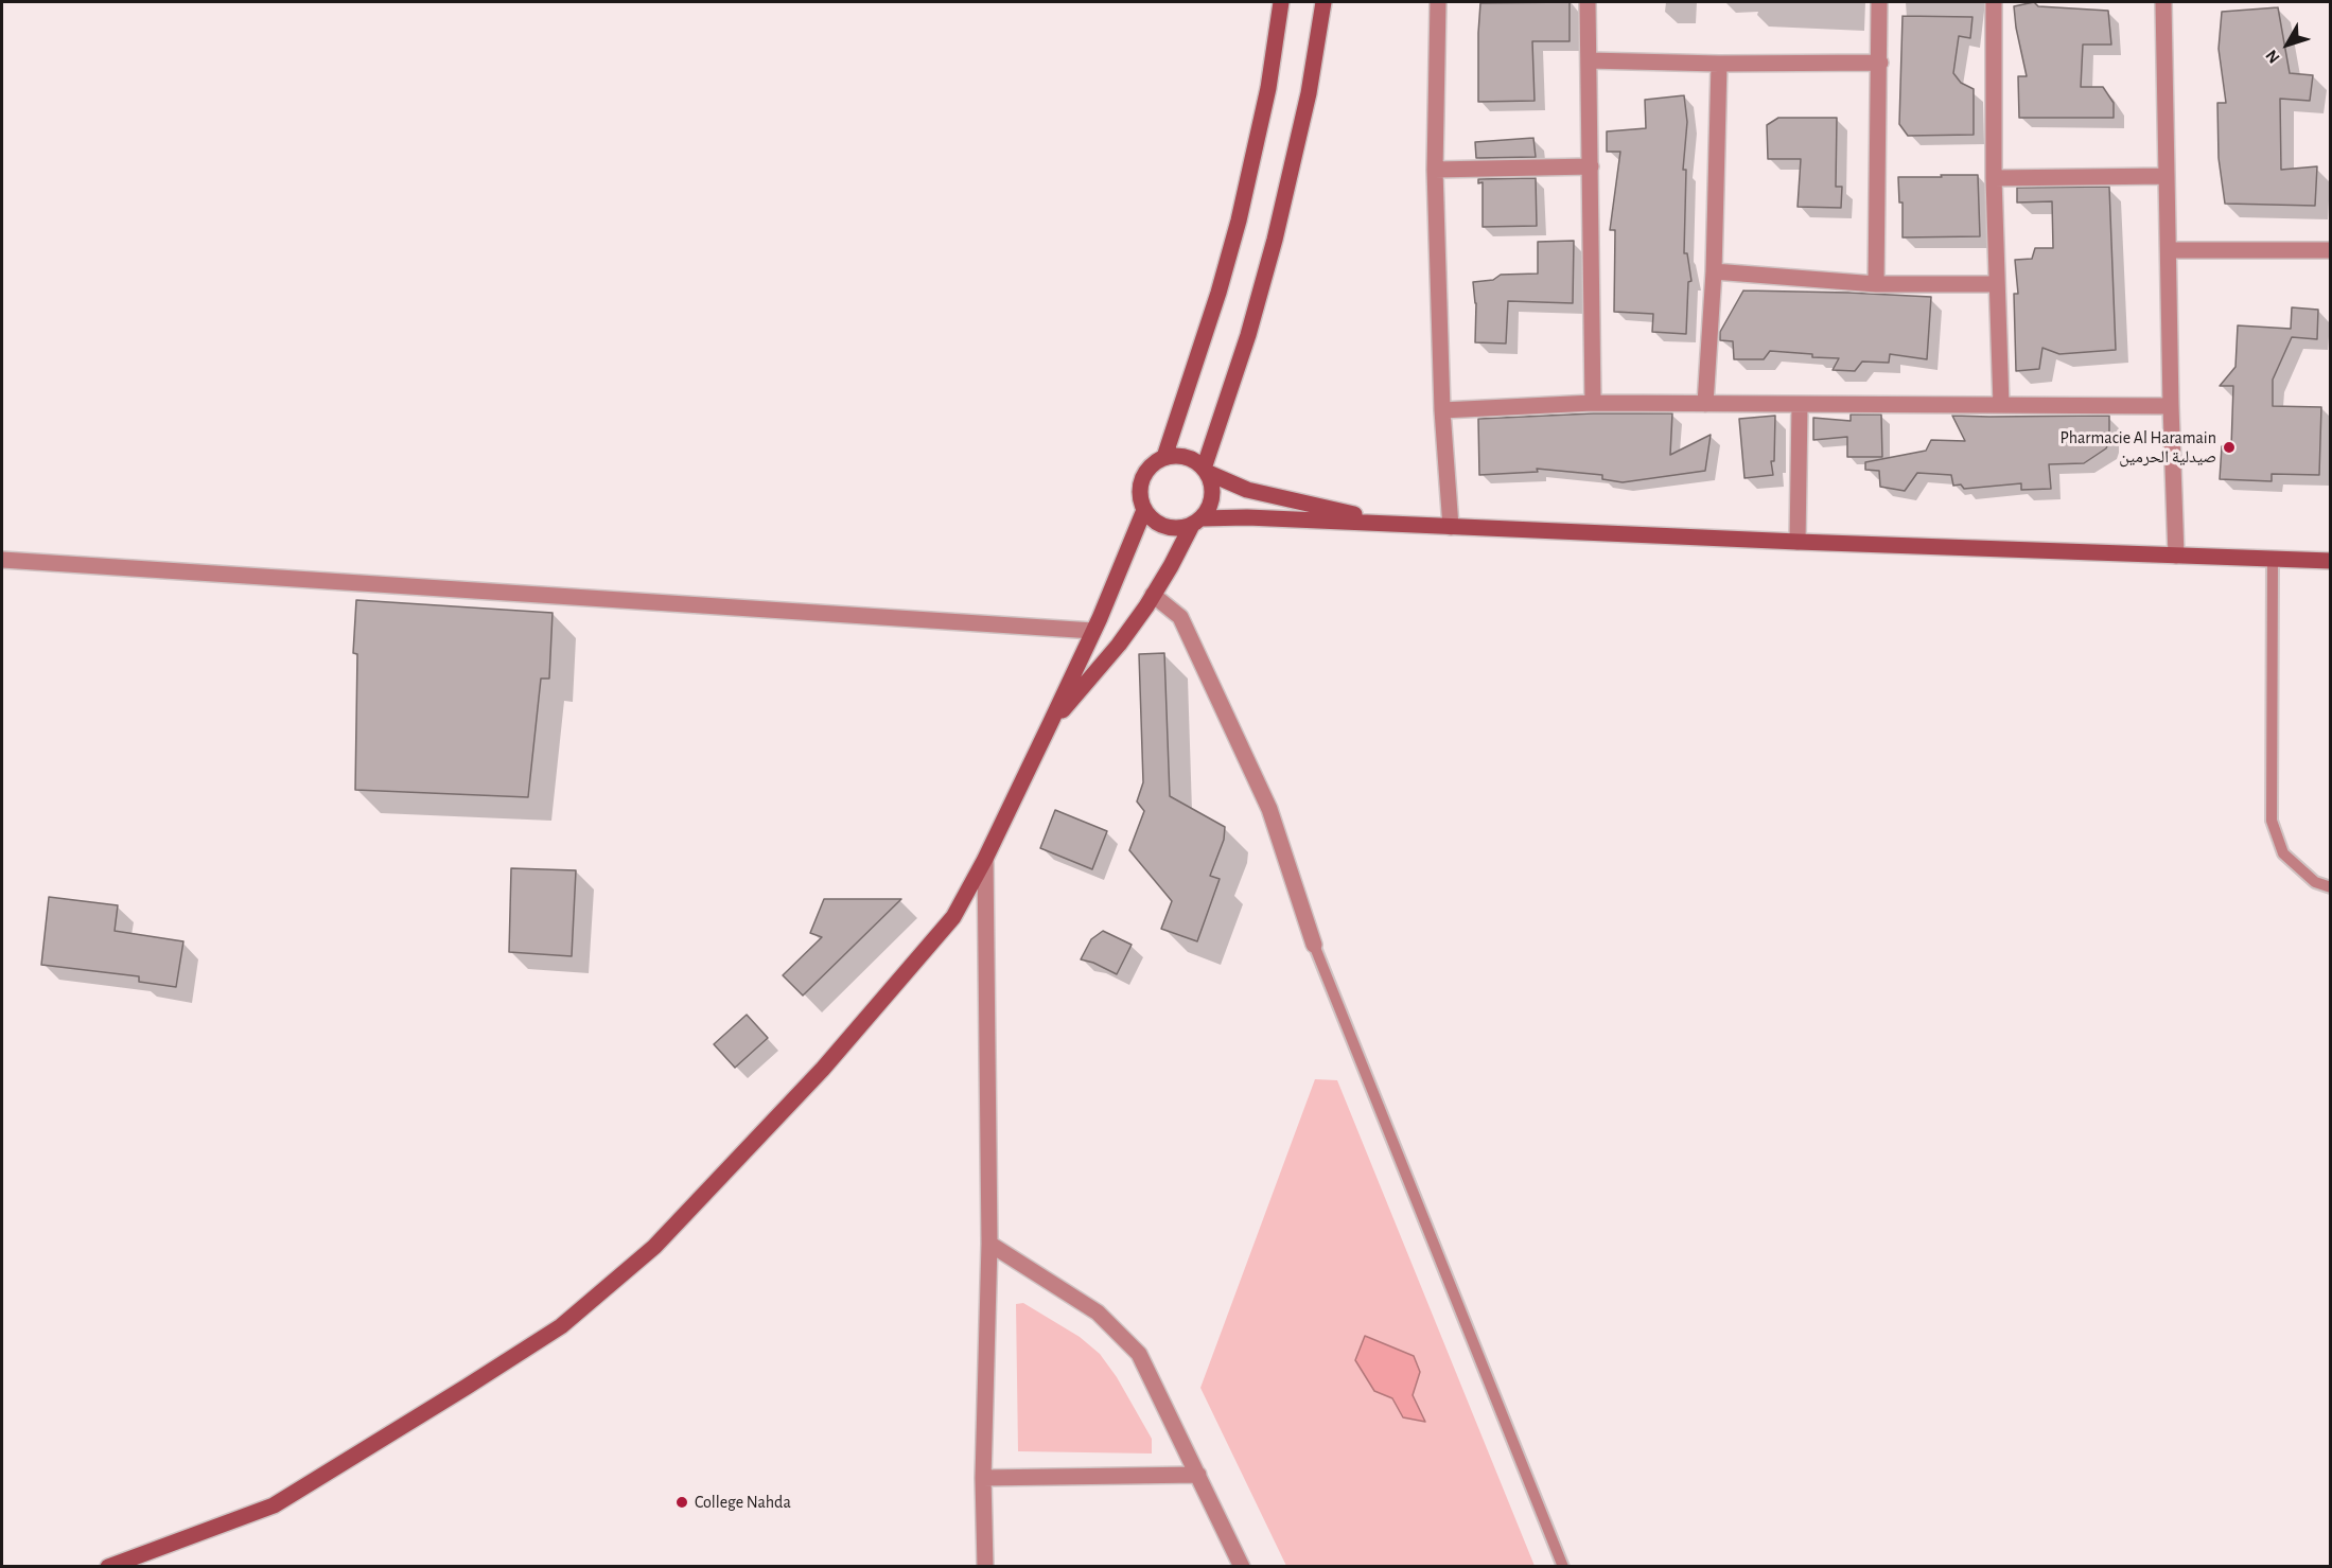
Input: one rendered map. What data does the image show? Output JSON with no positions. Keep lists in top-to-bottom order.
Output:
{
  "places": ["Pharmacie Al Haramain صيدلية الحرمين", "College Nahda"],
  "north": "bottom left"
}
